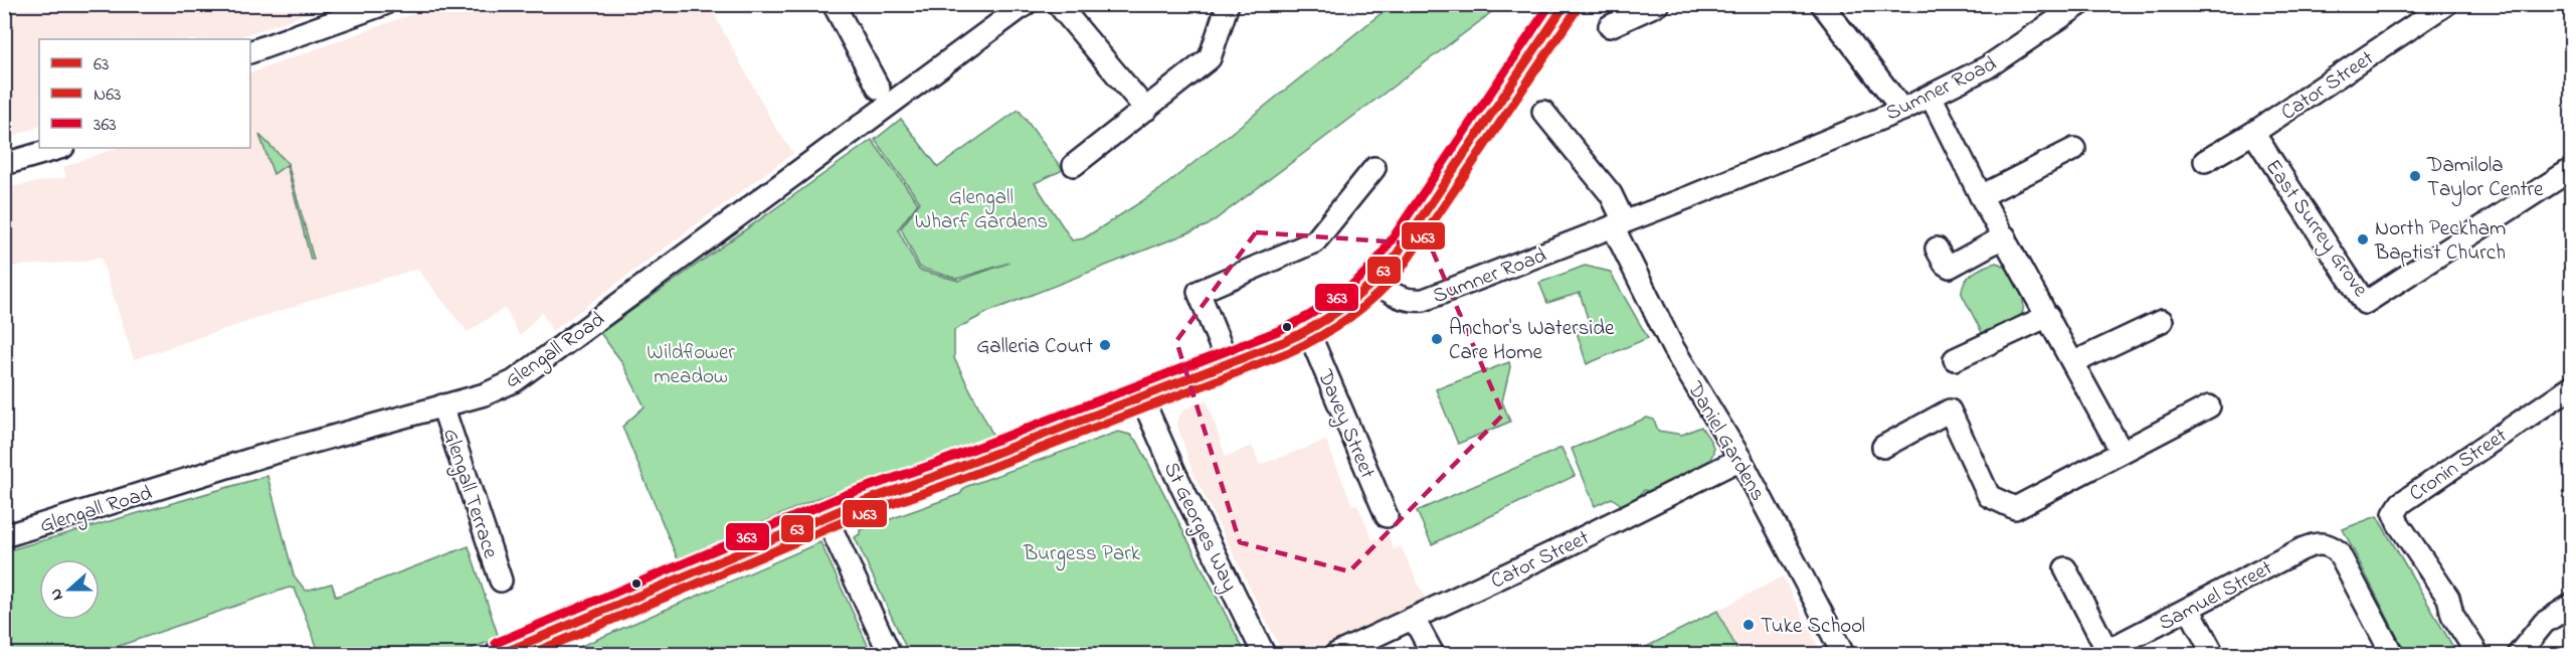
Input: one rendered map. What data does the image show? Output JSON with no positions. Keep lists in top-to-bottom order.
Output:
{
  "streets": {
    "street": [
      "Cator Street",
      "Sumner Road",
      "East Surrey Grove",
      "Glengall Road",
      "Davey Street",
      "Daniel Gardens",
      "Cronin Street",
      "Glengall Terrace",
      "St Georges Way",
      "Samuel Street"
    ]
  },
  "crossings": [
    ["Cator Street", "East Surrey Grove"],
    ["Cator Street", "Daniel Gardens"],
    ["Sumner Road", "Daniel Gardens"],
    ["Glengall Road", "Glengall Terrace"]
  ],
  "parks": ["Glengall Wharf Gardens", "Wildflower meadow", "Burgess Park"],
  "places": [
    "Damilola Taylor Centre",
    "North Peckham Baptist Church",
    "Anchor's Waterside Care Home",
    "Galleria Court",
    "Tuke School"
  ],
  "lines": ["transit line 63", "transit line 363", "transit line N63"],
  "legend": ["63", "N63", "363"],
  "north": "left"
}
